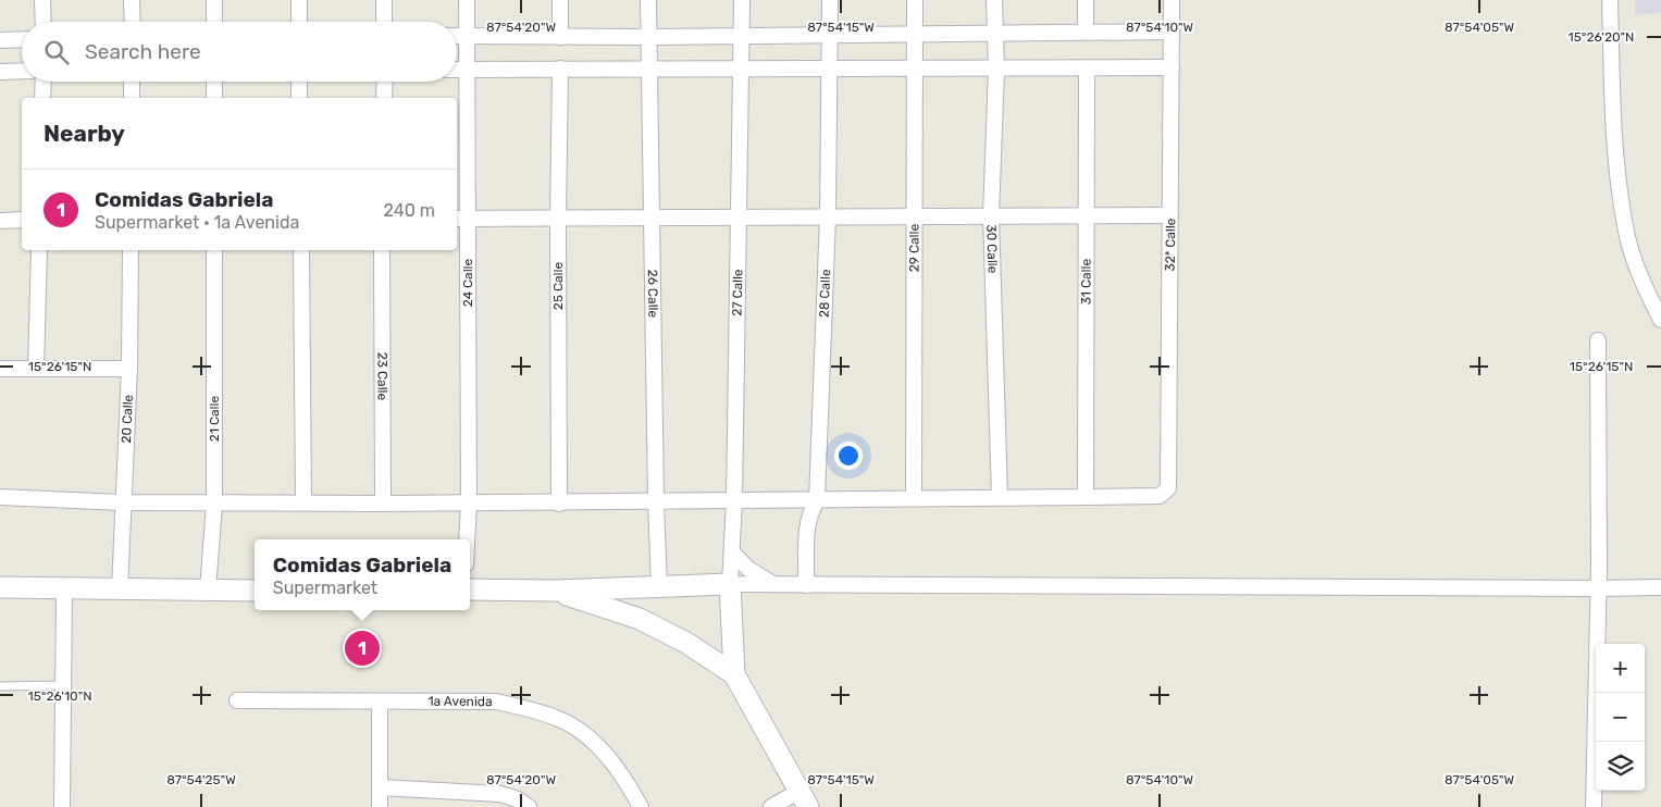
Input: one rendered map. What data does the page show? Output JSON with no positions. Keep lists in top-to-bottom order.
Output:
{
  "streets": {
    "street": [
      "32ª Calle",
      "29 Calle",
      "30 Calle",
      "24 Calle",
      "31 Calle",
      "25 Calle",
      "26 Calle",
      "27 Calle",
      "28 Calle",
      "23 Calle",
      "20 Calle",
      "21 Calle",
      "1a Avenida"
    ]
  },
  "crossings": [
    ["32ª Calle", "31 Calle"]
  ],
  "page": {
    "search": "Search here",
    "heading": "Nearby",
    "list": [
      {
        "mark": "1",
        "name": "Comidas Gabriela",
        "note": "Supermarket · 1a Avenida",
        "value": "240 m"
      }
    ],
    "popup": ["Comidas Gabriela", "Supermarket"],
    "pins": "1",
    "map_buttons": ["+", "−"]
  },
  "coordinates": [
    "87°54'20\"W",
    "87°54'15\"W",
    "87°54'10\"W",
    "87°54'05\"W",
    "15°26'20\"N",
    "15°26'15\"N",
    "15°26'10\"N",
    "87°54'25\"W"
  ]
}
